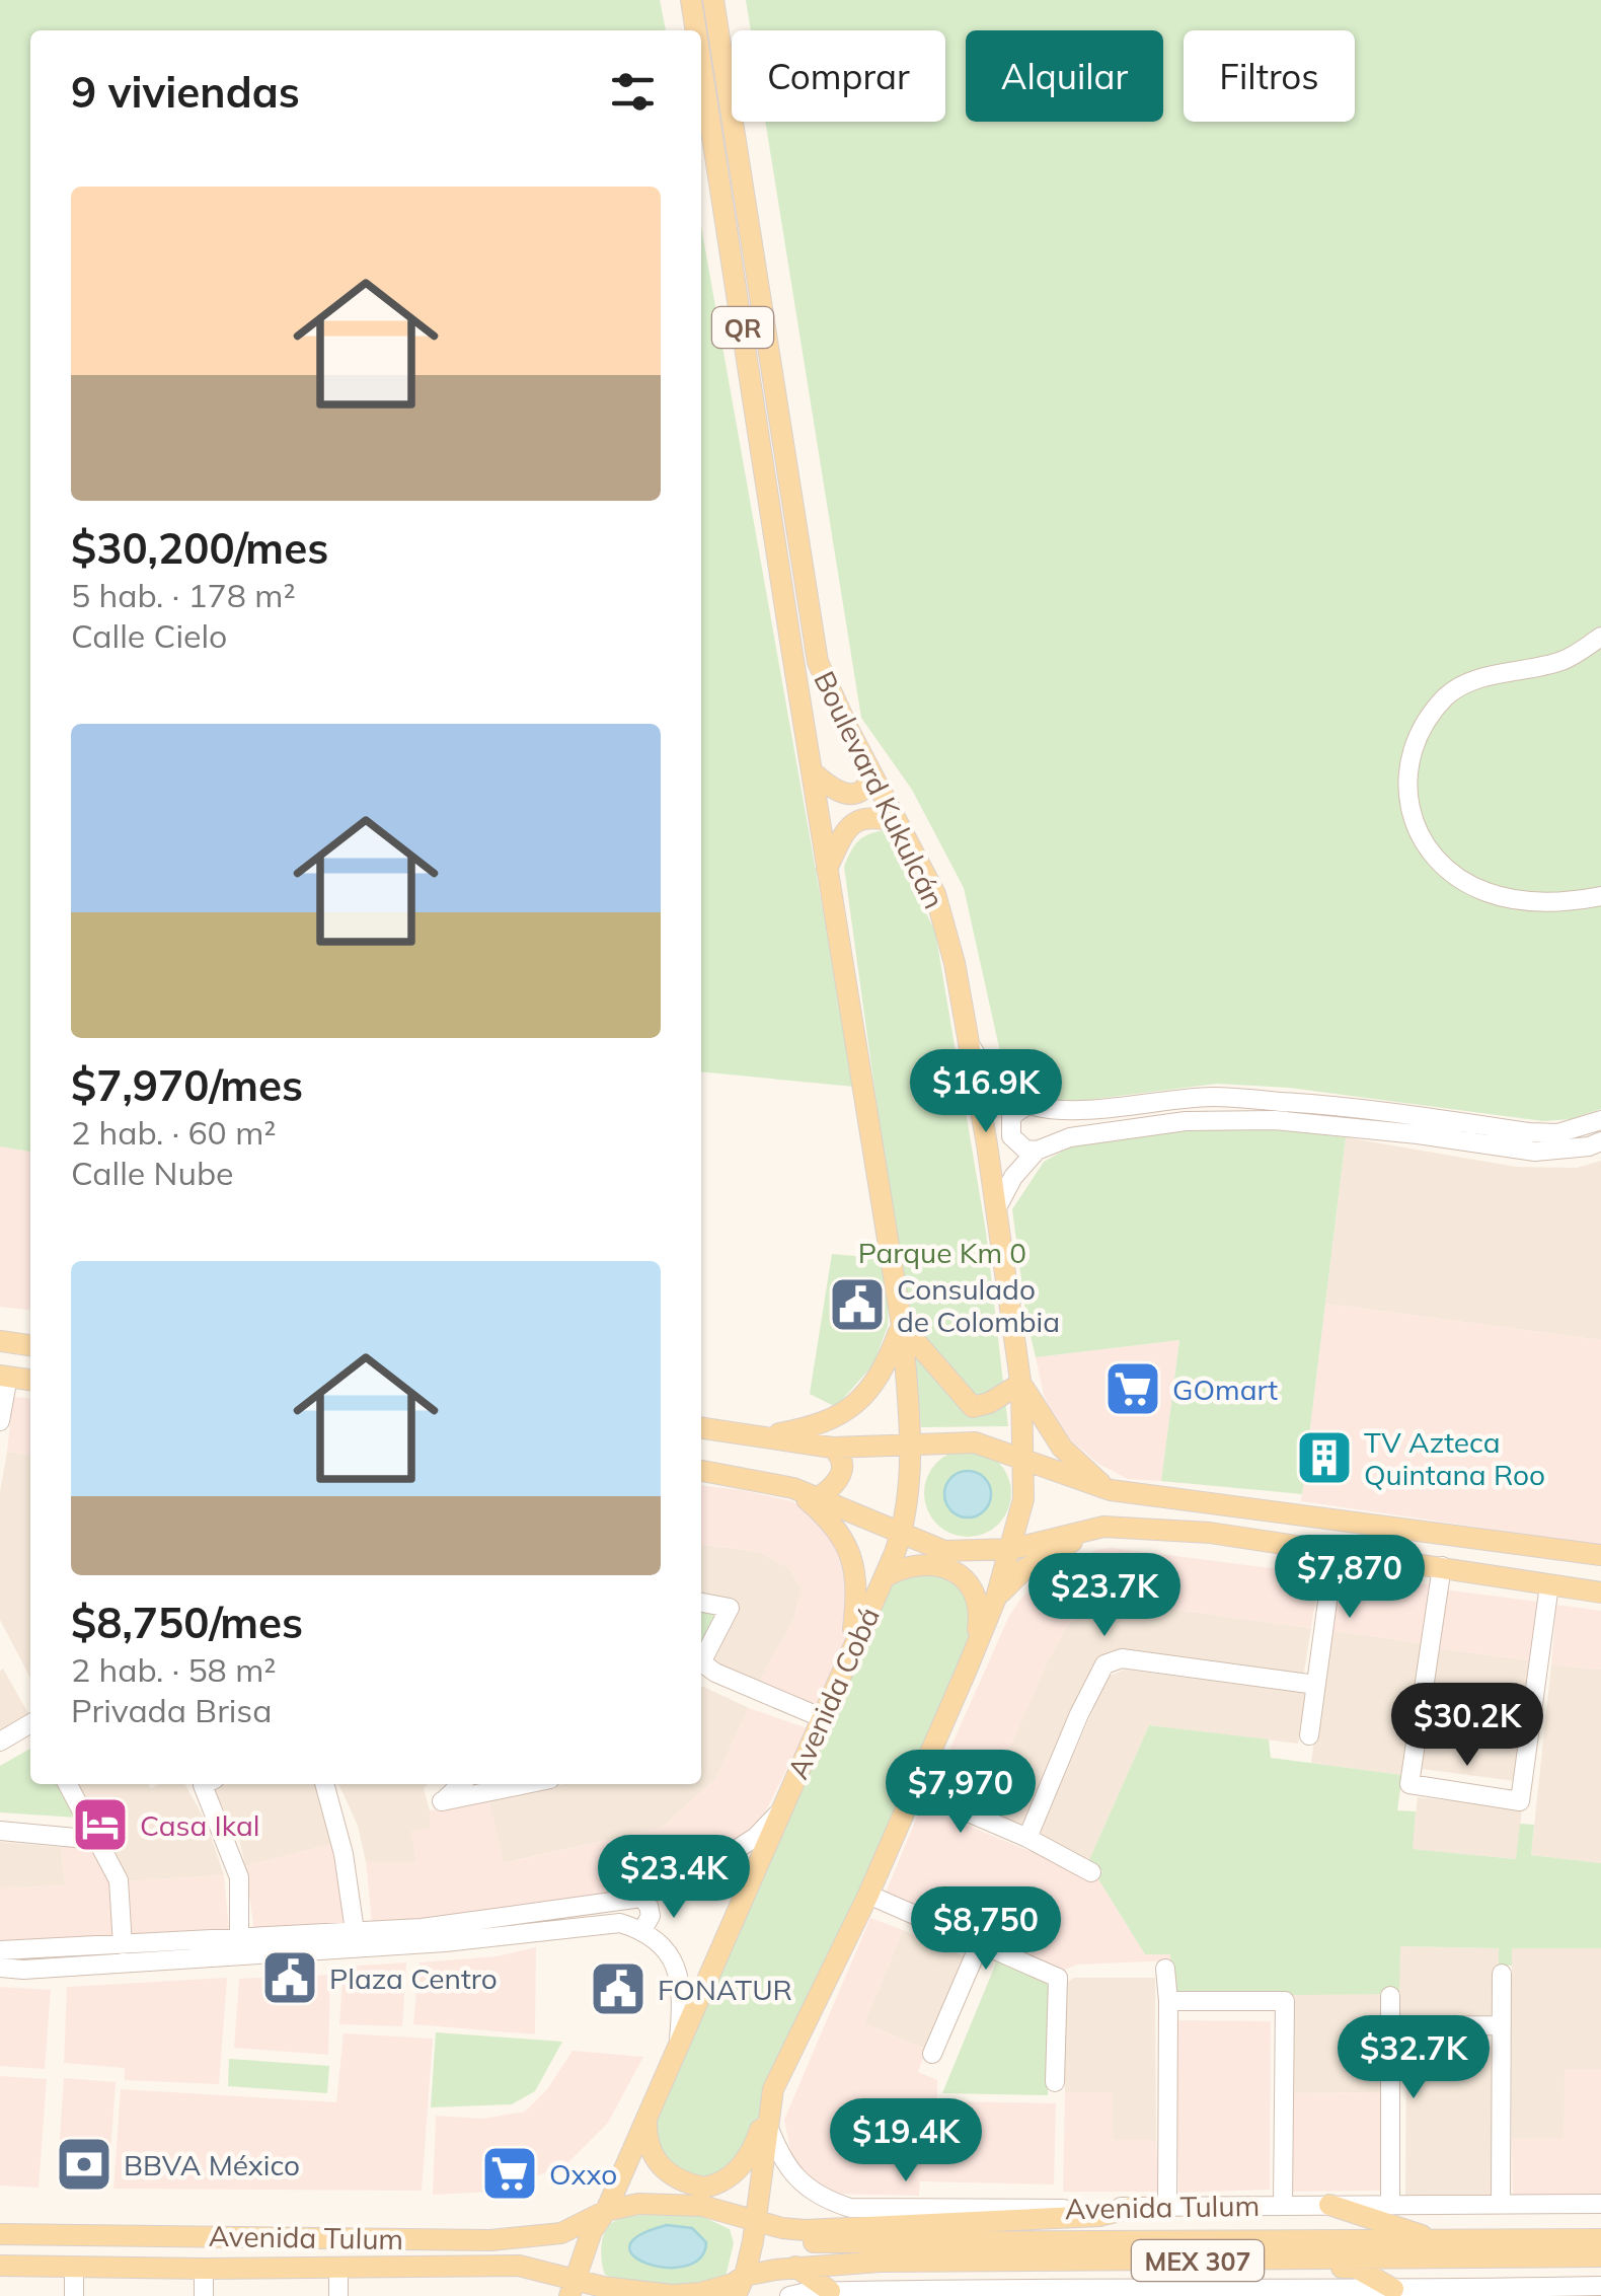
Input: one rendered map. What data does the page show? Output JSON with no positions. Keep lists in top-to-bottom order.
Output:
{
  "streets": {
    "main road": [
      "QR",
      "Boulevard Kukulcán",
      "Avenida Cobá",
      "Avenida Tulum",
      "MEX 307"
    ]
  },
  "crossings": [
    ["Boulevard Kukulcán", "Avenida Cobá"],
    ["Avenida Cobá", "Avenida Tulum"]
  ],
  "parks": ["Parque Km 0"],
  "places": {
    "public building": ["Consulado de Colombia", "Plaza Centro", "FONATUR"],
    "supermarket": ["GOmart", "Oxxo"],
    "building": ["TV Azteca Quintana Roo"],
    "hotel": ["Casa Ikal"],
    "bank": ["BBVA México"]
  },
  "page": {
    "chip": ["Comprar", "Alquilar", "Filtros"],
    "heading": "9 viviendas",
    "list": [
      {
        "name": "$30,200/mes",
        "note": "5 hab. · 178 m² · Calle Cielo"
      },
      {
        "name": "$7,970/mes",
        "note": "2 hab. · 60 m² · Calle Nube"
      },
      {
        "name": "$8,750/mes",
        "note": "2 hab. · 58 m² · Privada Brisa"
      }
    ],
    "price": [
      "$16.9K",
      "$7,870",
      "$23.7K",
      "$30.2K",
      "$7,970",
      "$23.4K",
      "$8,750",
      "$32.7K",
      "$19.4K"
    ]
  }
}
